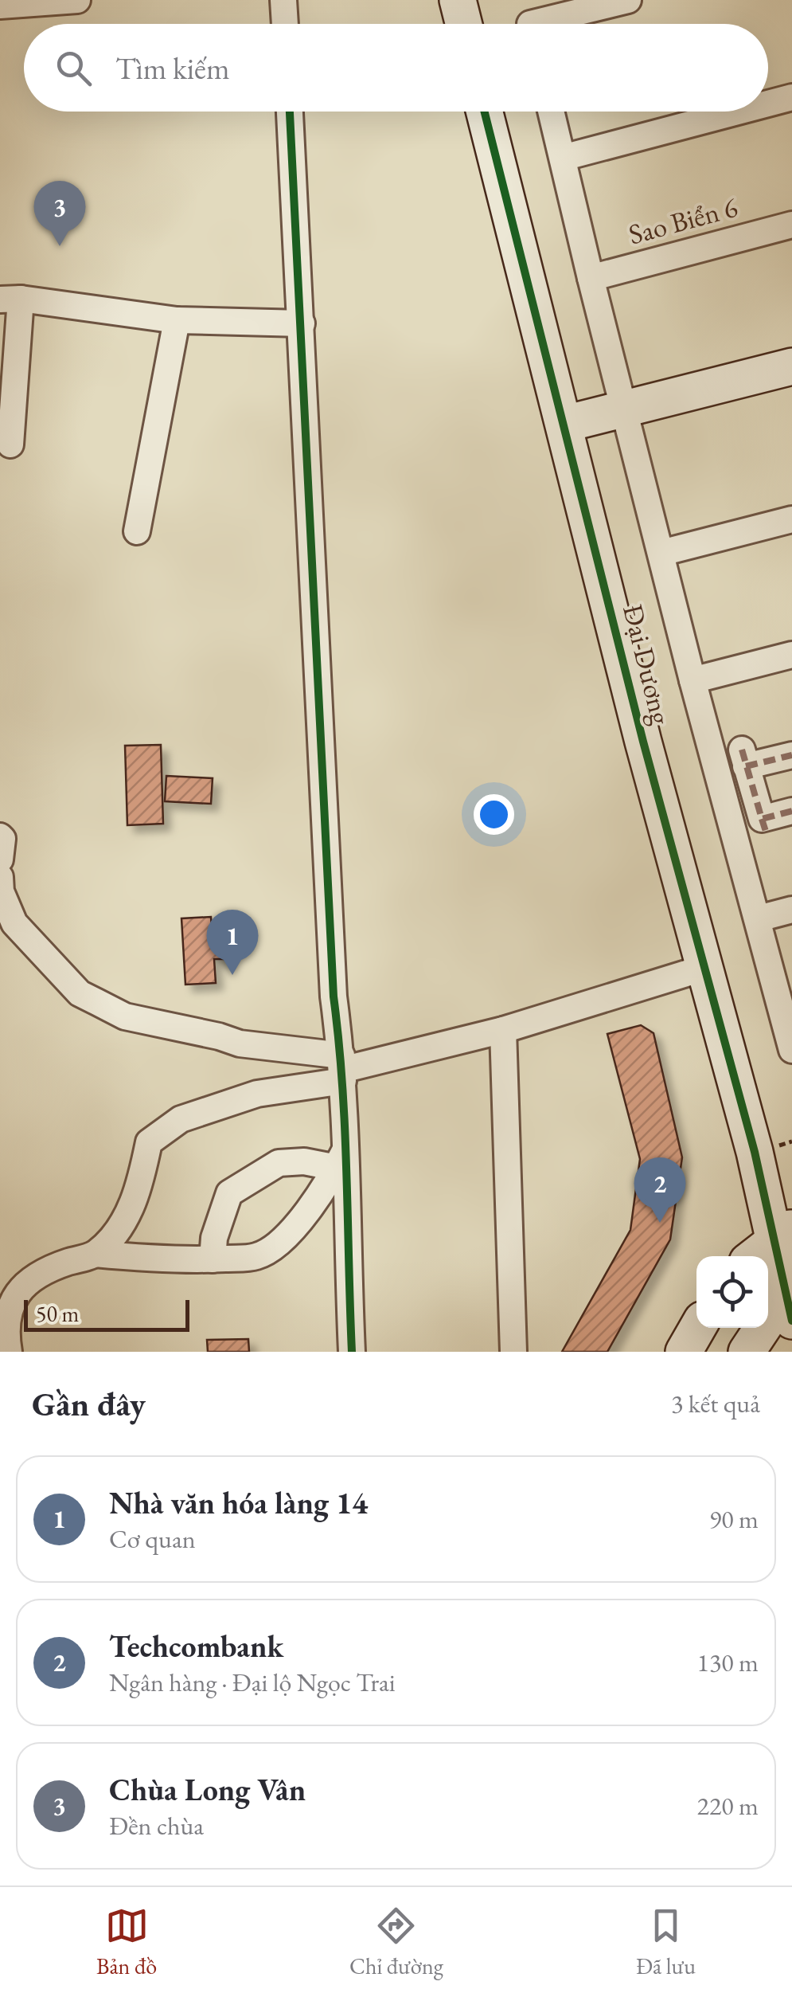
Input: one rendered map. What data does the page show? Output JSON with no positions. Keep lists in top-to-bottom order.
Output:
{
  "streets": {
    "street": ["Sao Biển 6", "Đại Dương"]
  },
  "scale_bar": "50 m",
  "page": {
    "search": "Tìm kiếm",
    "pins": ["3", "1", "2"],
    "scale": "50 m",
    "heading": ["Gần đây", "3 kết quả"],
    "list": [
      {
        "mark": "1",
        "name": "Nhà văn hóa làng 14",
        "note": "Cơ quan",
        "value": "90 m"
      },
      {
        "mark": "2",
        "name": "Techcombank",
        "note": "Ngân hàng · Đại lộ Ngọc Trai",
        "value": "130 m"
      },
      {
        "mark": "3",
        "name": "Chùa Long Vân",
        "note": "Đền chùa",
        "value": "220 m"
      }
    ],
    "nav": ["Bản đồ", "Chỉ đường", "Đã lưu"]
  }
}
